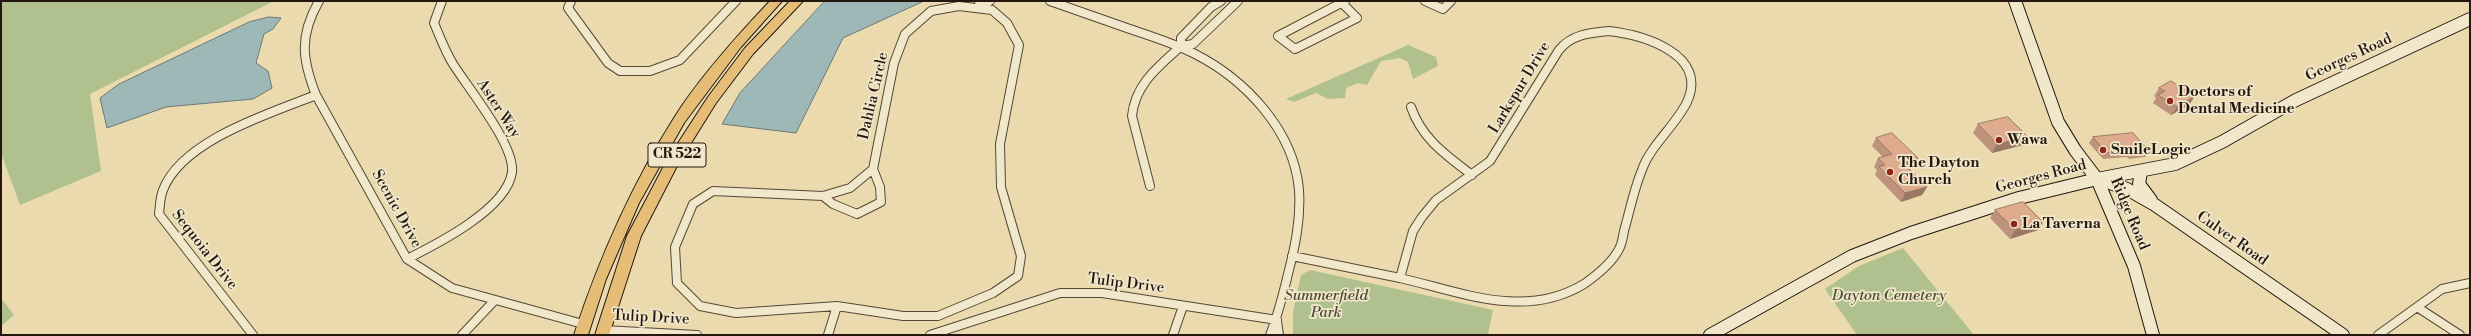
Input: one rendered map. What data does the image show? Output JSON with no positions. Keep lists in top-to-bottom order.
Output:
{
  "streets": {
    "main road": ["CR 522"],
    "street": [
      "Georges Road",
      "Larkspur Drive",
      "Dahlia Circle",
      "Aster Way",
      "Scenic Drive",
      "Ridge Road",
      "Culver Road",
      "Sequoia Drive",
      "Tulip Drive"
    ]
  },
  "crossings": [
    ["Georges Road", "Ridge Road"],
    ["Georges Road", "Culver Road"],
    ["Aster Way", "Scenic Drive"],
    ["CR 522", "Scenic Drive"],
    ["CR 522", "Tulip Drive"],
    ["Scenic Drive", "Sequoia Drive"],
    ["Ridge Road", "Culver Road"]
  ],
  "parks": ["Summerfield Park", "Dayton Cemetery"],
  "places": [
    "Doctors of Dental Medicine",
    "Wawa",
    "SmileLogic",
    "The Dayton Church",
    "La Taverna"
  ]
}
